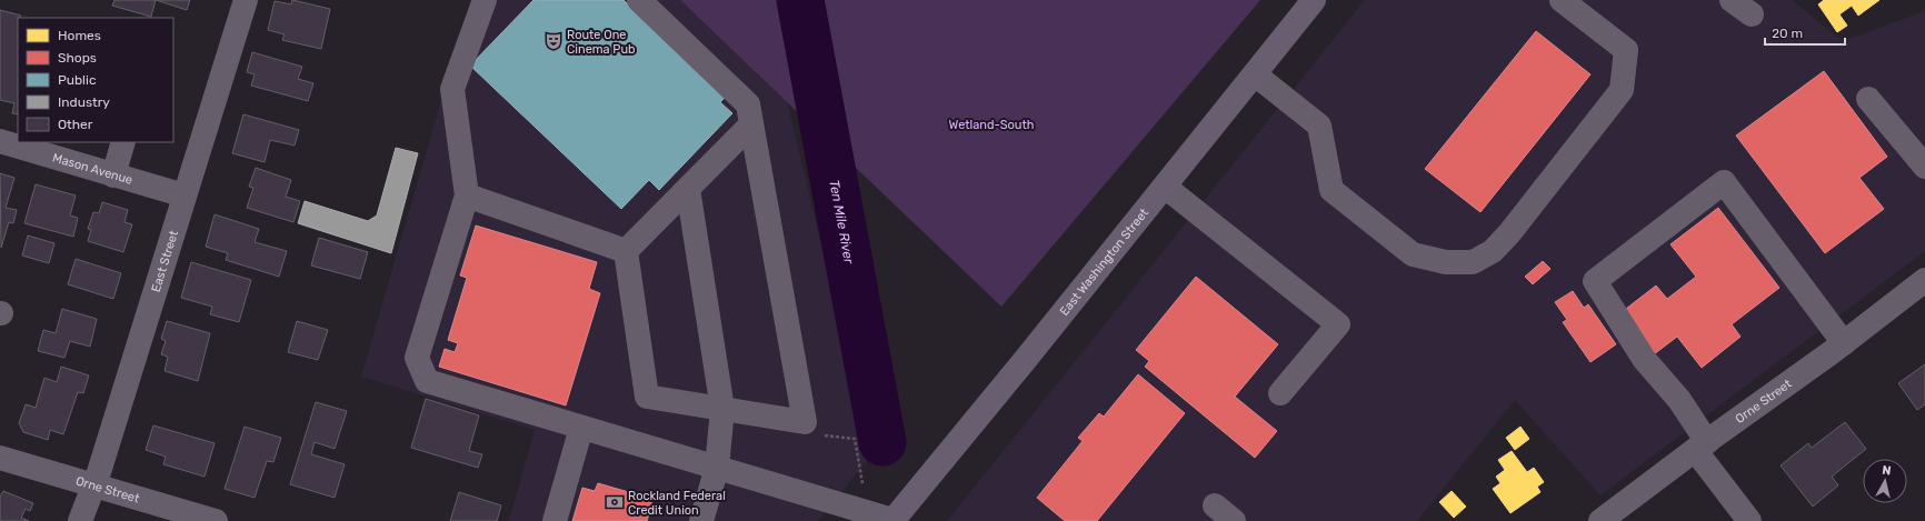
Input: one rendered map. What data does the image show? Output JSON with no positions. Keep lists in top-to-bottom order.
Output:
{
  "streets": {
    "main road": ["East Washington Street"],
    "street": ["Mason Avenue", "East Street", "Orne Street"]
  },
  "crossings": [
    ["Mason Avenue", "East Street"],
    ["East Street", "Orne Street"]
  ],
  "water": ["Ten Mile River"],
  "parks": ["Wetland-South"],
  "places": {
    "theatre": ["Route One Cinema Pub"],
    "bank": ["Rockland Federal Credit Union"]
  },
  "legend": [
    "Homes",
    "Shops",
    "Public",
    "Industry",
    "Other"
  ],
  "scale_bar": "20 m",
  "north": "top"
}
